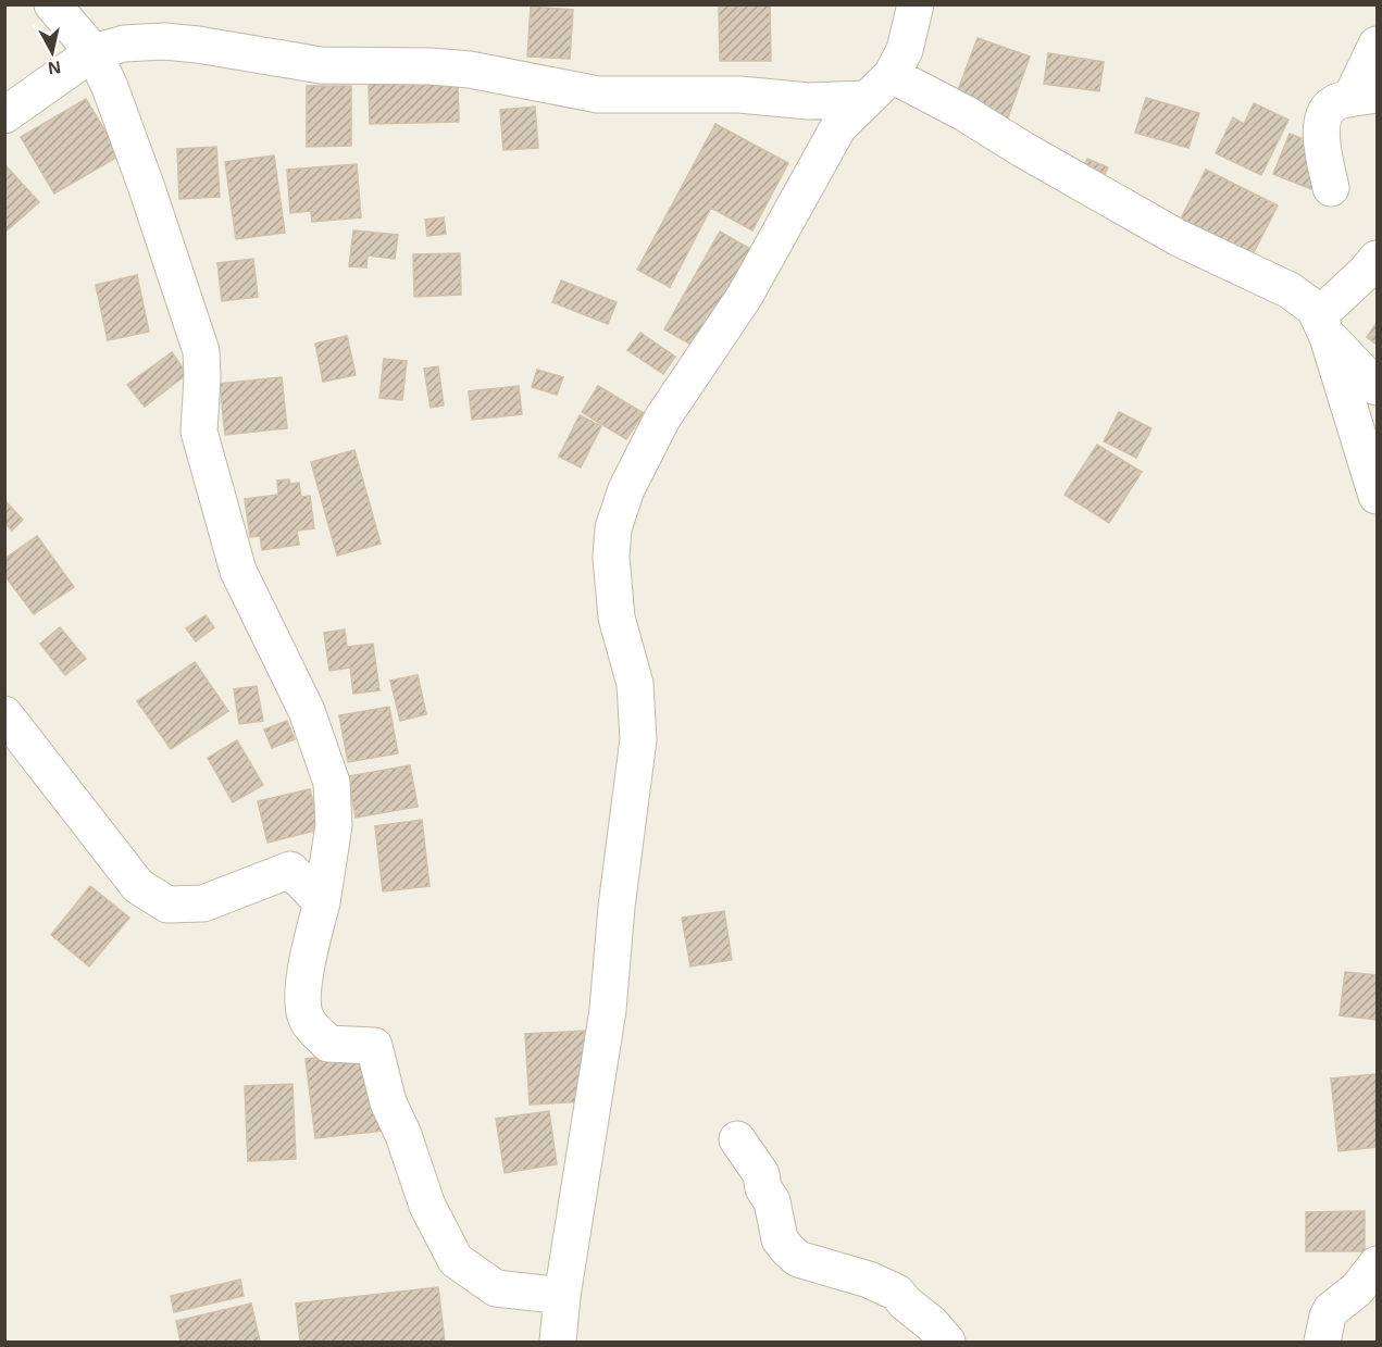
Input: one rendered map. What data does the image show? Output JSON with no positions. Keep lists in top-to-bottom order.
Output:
{
  "north": "bottom"
}
